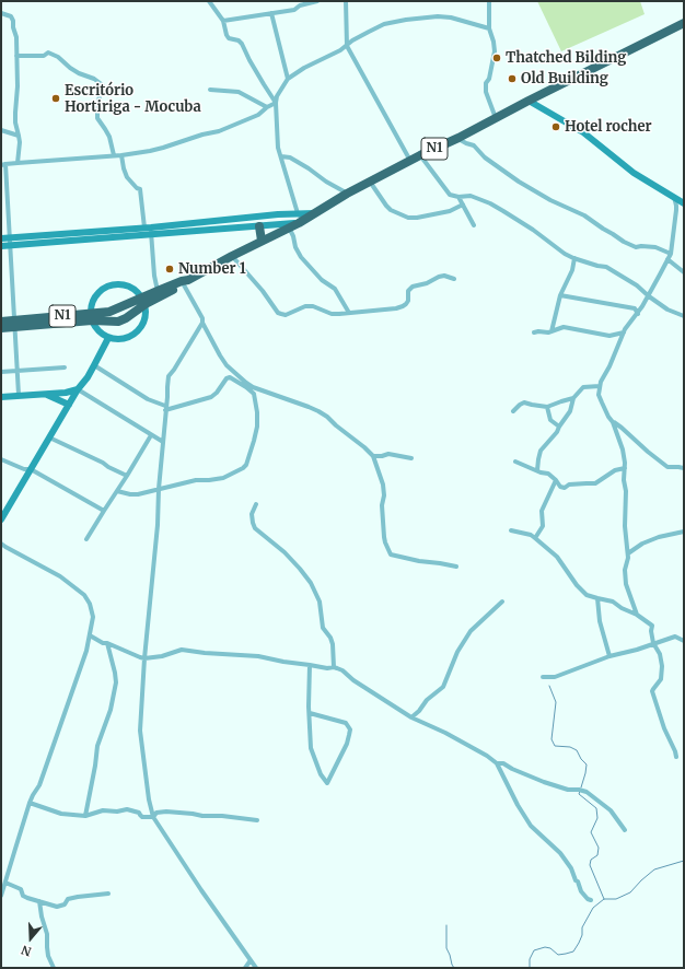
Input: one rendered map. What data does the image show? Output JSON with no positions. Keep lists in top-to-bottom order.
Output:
{
  "streets": {
    "highway": ["N1"]
  },
  "places": [
    "Thatched Bilding",
    "Old Building",
    "Escritório Hortiriga - Mocuba",
    "Hotel rocher",
    "Number 1"
  ],
  "north": "bottom"
}
